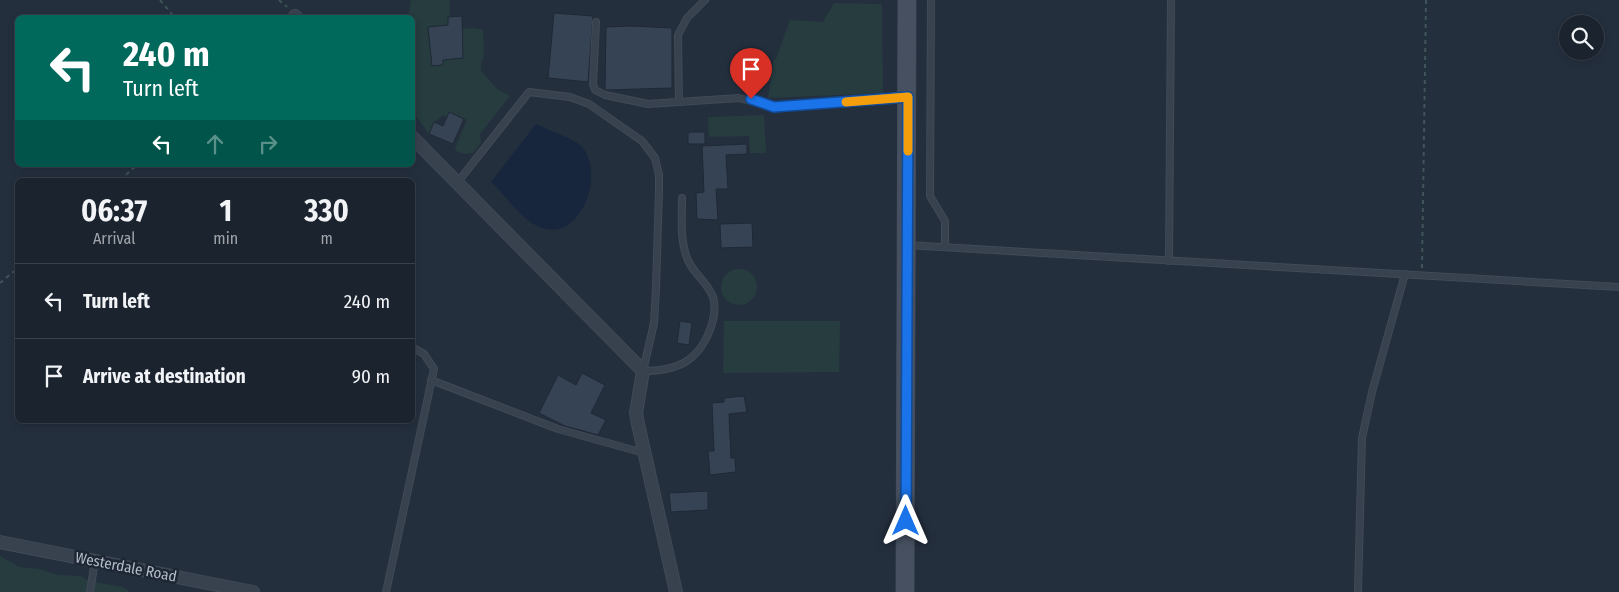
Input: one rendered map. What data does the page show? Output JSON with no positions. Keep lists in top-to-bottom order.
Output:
{
  "streets": {
    "street": ["Westerdale Road"]
  },
  "page": {
    "turn": ["240 m", "Turn left"],
    "eta": [
      "06:37",
      "Arrival",
      "1",
      "min",
      "330",
      "m"
    ],
    "list": [
      {
        "name": "Turn left",
        "value": "240 m"
      },
      {
        "name": "Arrive at destination",
        "value": "90 m"
      }
    ]
  }
}
